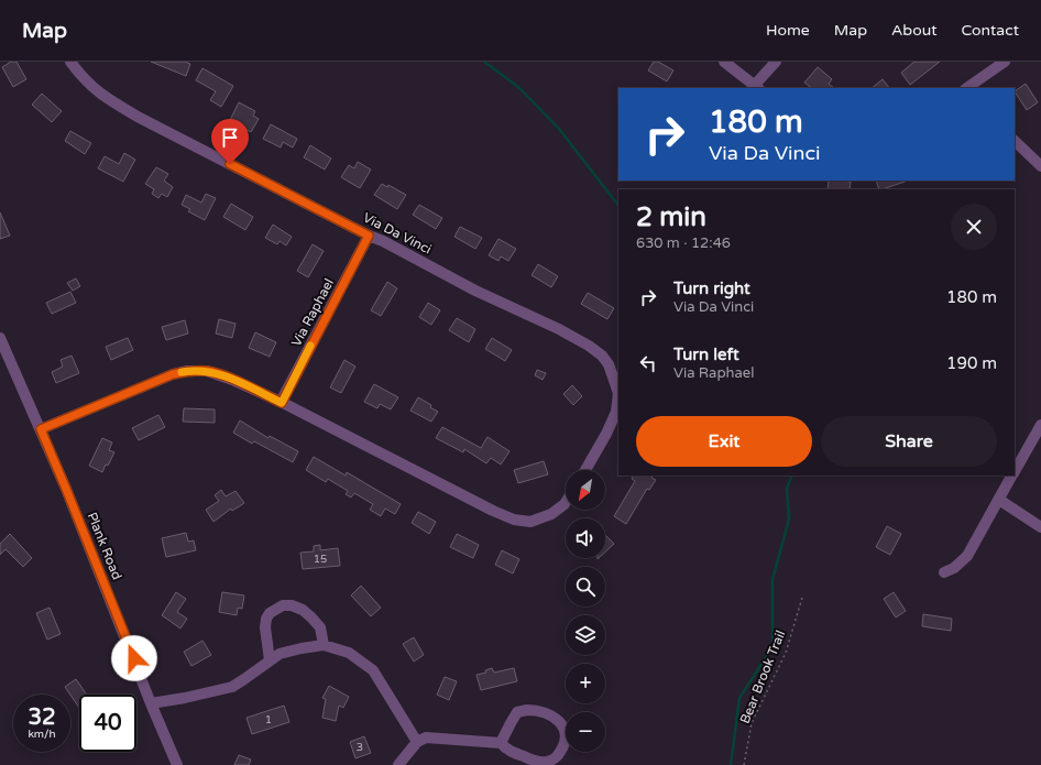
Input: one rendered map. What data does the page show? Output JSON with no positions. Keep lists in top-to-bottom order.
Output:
{
  "streets": {
    "street": ["Via Da Vinci", "Via Raphael", "Plank Road"],
    "path": ["Bear Brook Trail"]
  },
  "crossings": [
    ["Via Da Vinci", "Via Raphael"]
  ],
  "house_numbers": ["15", "1", "3"],
  "north": "bottom left",
  "page": {
    "header": "Map",
    "nav": [
      "Home",
      "Map",
      "About",
      "Contact"
    ],
    "turn": ["180 m", "Via Da Vinci"],
    "heading": ["2 min", "630 m · 12:46"],
    "list": [
      {
        "name": "Turn right",
        "note": "Via Da Vinci",
        "value": "180 m"
      },
      {
        "name": "Turn left",
        "note": "Via Raphael",
        "value": "190 m"
      }
    ],
    "buttons": ["Exit", "Share"],
    "map_buttons": ["+", "−"],
    "speed": "32 km/h",
    "limit": "40"
  }
}
